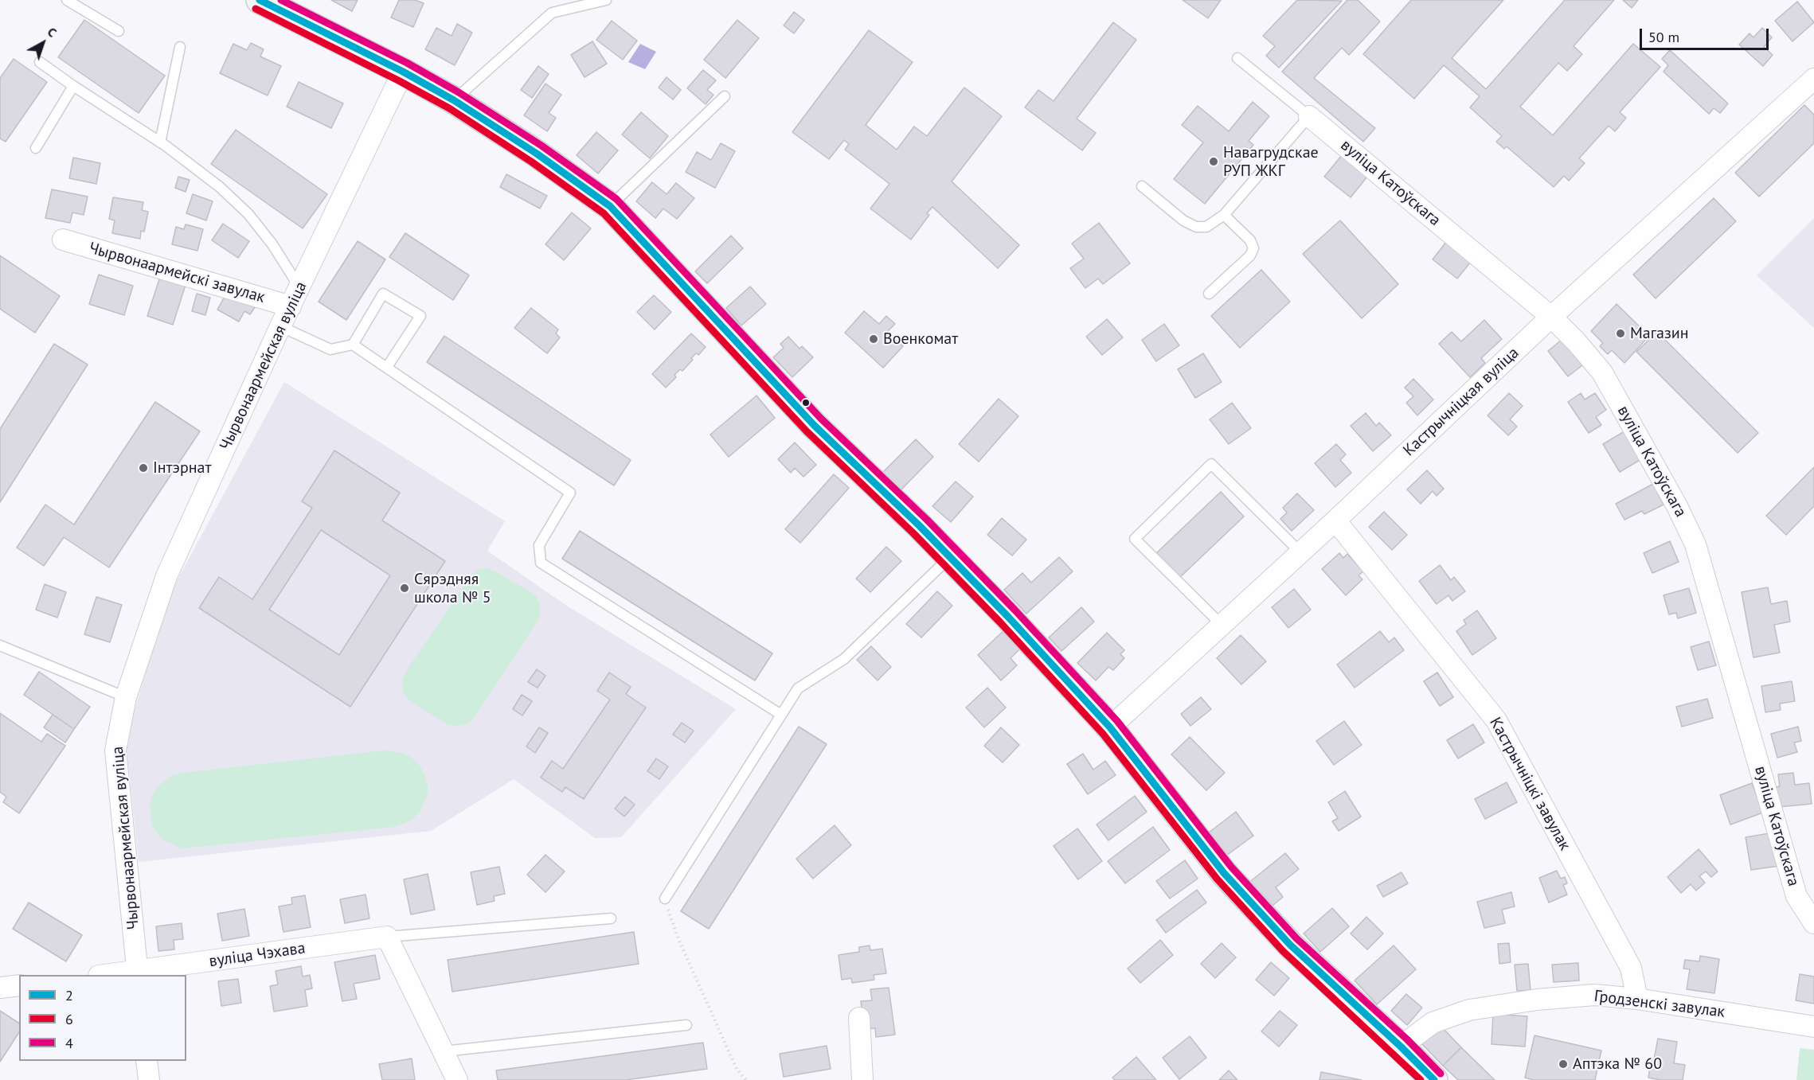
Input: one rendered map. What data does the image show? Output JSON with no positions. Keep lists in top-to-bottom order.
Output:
{
  "streets": {
    "street": [
      "вуліца Катоўскага",
      "Чырвонаармейскі завулак",
      "Чырвонаармейская вуліца",
      "Кастрычніцкая вуліца",
      "Кастрычніцкі завулак",
      "вуліца Чэхава",
      "Гродзенскі завулак"
    ]
  },
  "crossings": [
    ["вуліца Катоўскага", "Кастрычніцкая вуліца"],
    ["Чырвонаармейскі завулак", "Чырвонаармейская вуліца"],
    ["Чырвонаармейская вуліца", "вуліца Чэхава"],
    ["Кастрычніцкая вуліца", "Кастрычніцкі завулак"],
    ["Кастрычніцкі завулак", "Гродзенскі завулак"]
  ],
  "places": [
    "Навагрудскае РУП ЖКГ",
    "Магазин",
    "Военкомат",
    "Інтэрнат",
    "Сярэдняя школа № 5",
    "Аптэка № 60"
  ],
  "lines": ["transit line 2", "transit line 4", "transit line 6"],
  "legend": ["2", "6", "4"],
  "scale_bar": "50 m",
  "north": "top right"
}
